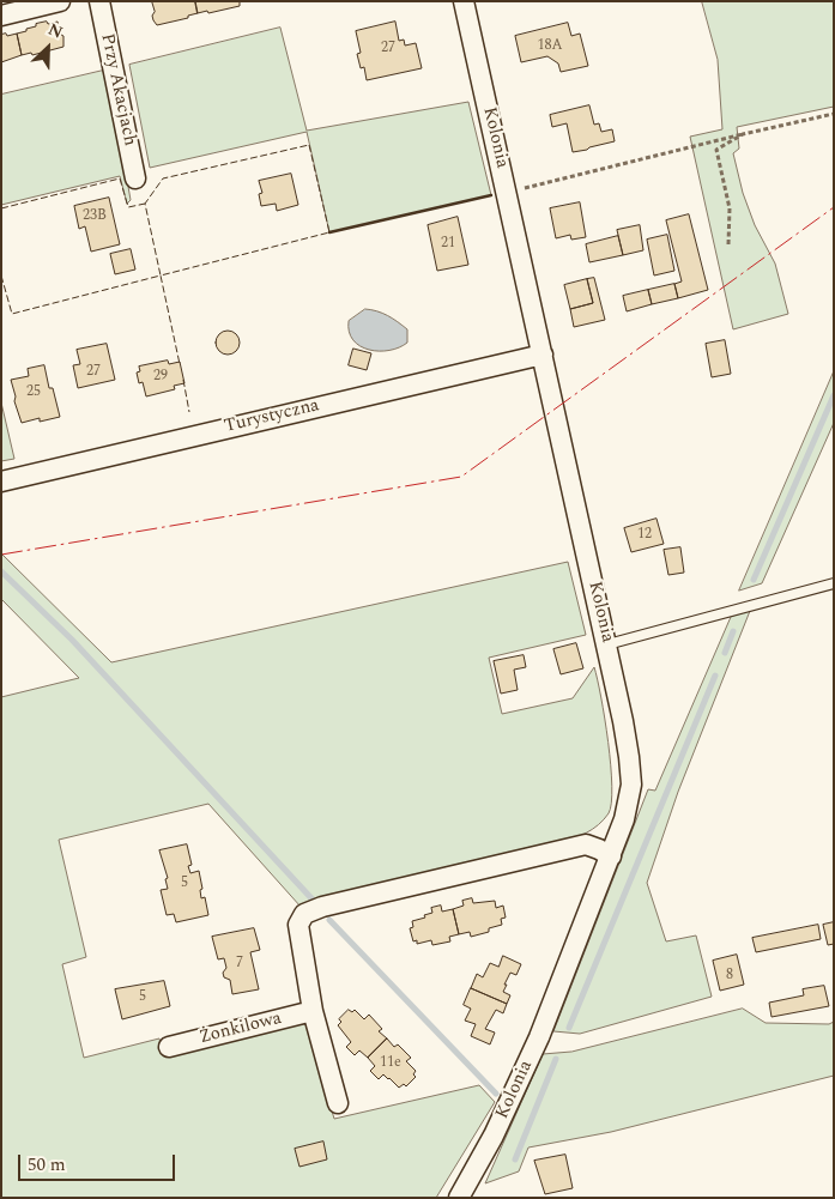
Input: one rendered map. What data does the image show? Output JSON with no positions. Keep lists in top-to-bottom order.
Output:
{
  "streets": {
    "street": [
      "Przy Akacjach",
      "Kolonia",
      "Turystyczna",
      "Żonkilowa"
    ]
  },
  "crossings": [
    ["Kolonia", "Turystyczna"]
  ],
  "house_numbers": [
    "18A",
    "27",
    "23B",
    "21",
    "27",
    "29",
    "25",
    "12",
    "5",
    "7",
    "8",
    "5",
    "11e"
  ],
  "scale_bar": "50 m",
  "north": "top right"
}
